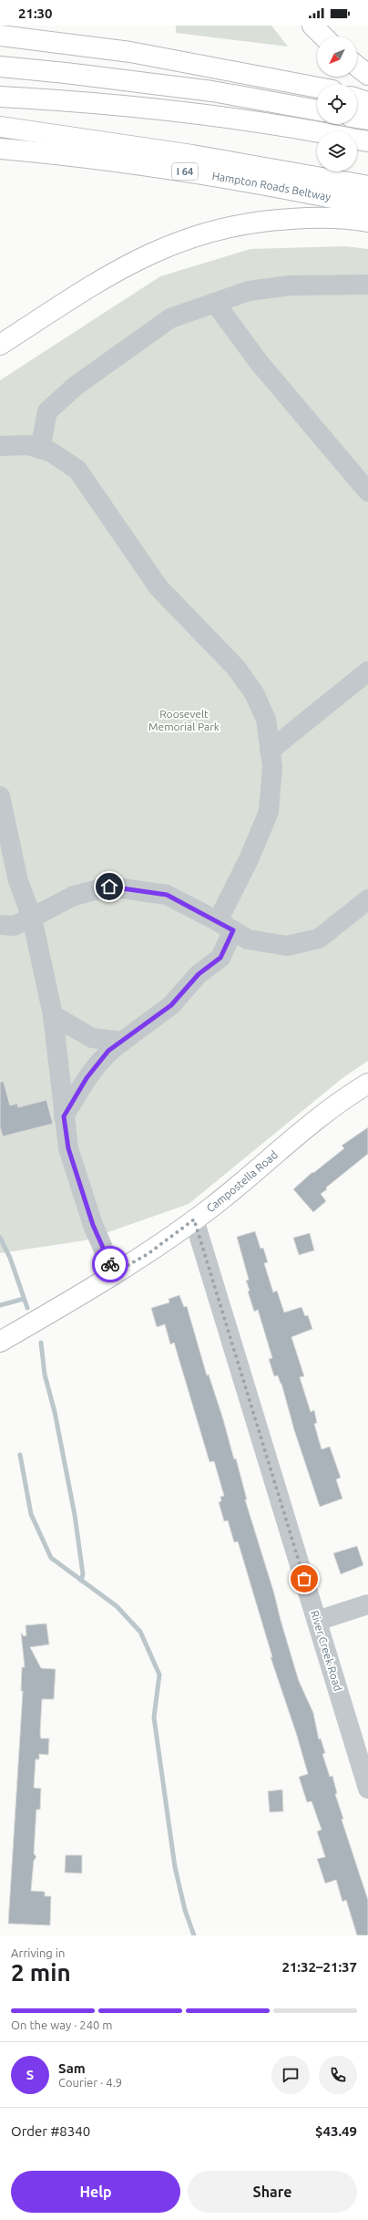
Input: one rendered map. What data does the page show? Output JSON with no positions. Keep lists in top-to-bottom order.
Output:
{
  "streets": {
    "main road": ["I 64", "Hampton Roads Beltway", "Campostella Road"],
    "street": ["River Creek Road"]
  },
  "crossings": [
    ["Campostella Road", "River Creek Road"]
  ],
  "parks": ["Roosevelt Memorial Park"],
  "north": "bottom left",
  "page": {
    "status": "21:30",
    "heading": ["2 min", "Arriving in", "21:32–21:37"],
    "panel": [
      "Sam",
      "Courier · 4.9",
      "Order #8340",
      "$43.49"
    ],
    "bar": "On the way · 240 m",
    "round": "S",
    "buttons": ["Help", "Share"]
  }
}
